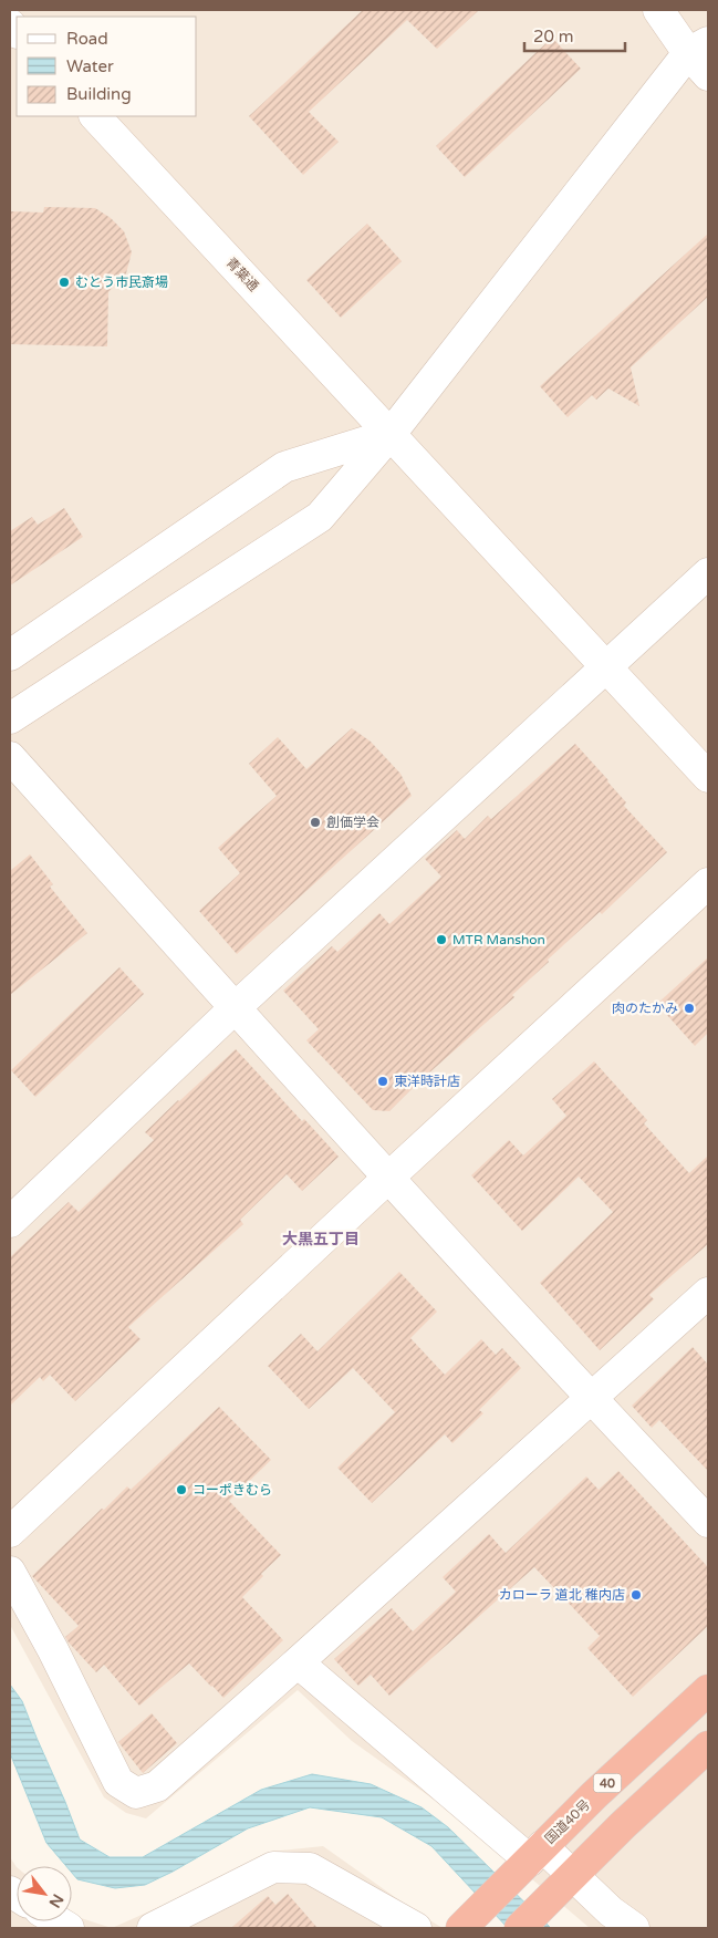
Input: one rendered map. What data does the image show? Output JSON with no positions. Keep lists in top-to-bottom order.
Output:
{
  "streets": {
    "highway": ["40", "国道40号"],
    "street": ["青葉通"]
  },
  "districts": ["大黒五丁目"],
  "places": [
    "むとう市民斎場",
    "創価学会",
    "MTR Manshon",
    "肉のたかみ",
    "東洋時計店",
    "コーポきむら",
    "カローラ 道北 稚内店"
  ],
  "legend": ["Road", "Water", "Building"],
  "scale_bar": "20 m",
  "north": "bottom right"
}
